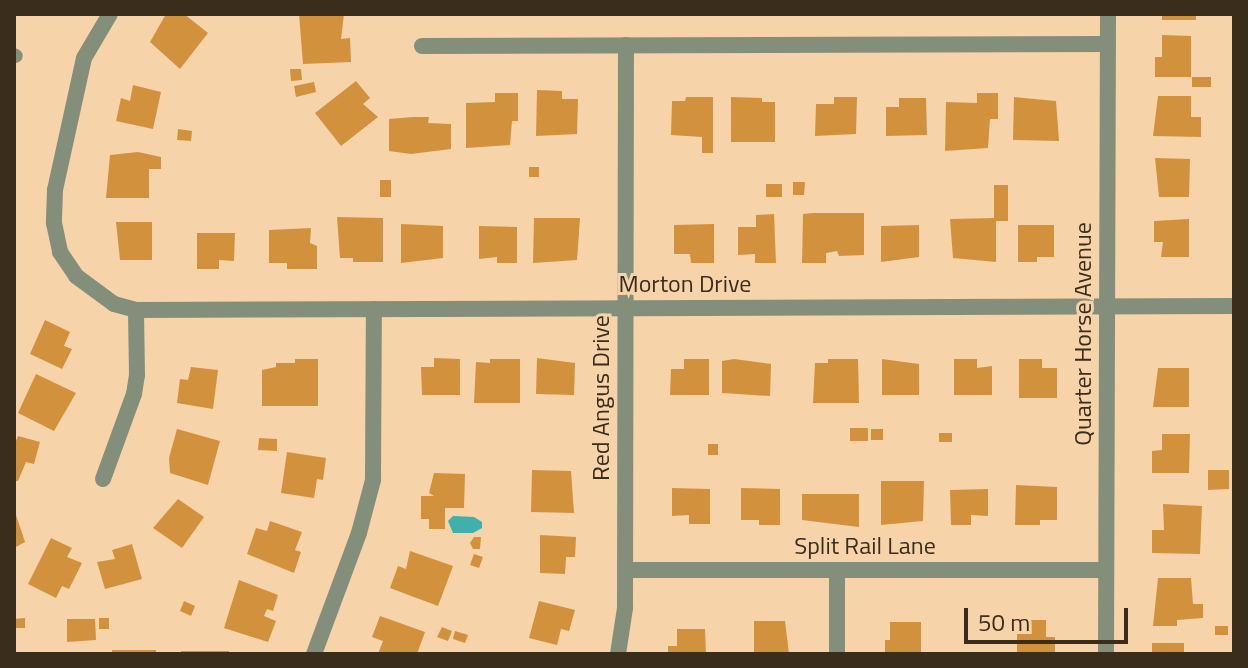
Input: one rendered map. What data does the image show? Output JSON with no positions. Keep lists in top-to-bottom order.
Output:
{
  "streets": {
    "street": [
      "Morton Drive",
      "Quarter Horse Avenue",
      "Red Angus Drive",
      "Split Rail Lane"
    ]
  },
  "crossings": [
    ["Morton Drive", "Quarter Horse Avenue"],
    ["Morton Drive", "Red Angus Drive"],
    ["Quarter Horse Avenue", "Split Rail Lane"],
    ["Red Angus Drive", "Split Rail Lane"]
  ],
  "scale_bar": "50 m"
}
